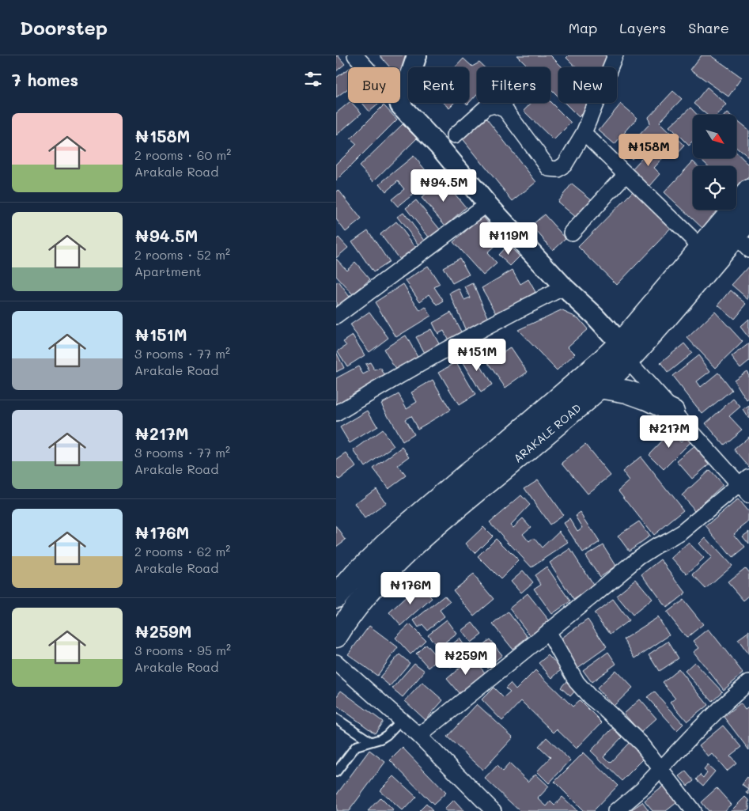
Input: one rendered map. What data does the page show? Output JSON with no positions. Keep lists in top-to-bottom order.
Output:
{
  "streets": {
    "main road": ["ARAKALE ROAD"]
  },
  "north": "bottom right",
  "page": {
    "header": "Doorstep",
    "nav": ["Map", "Layers", "Share"],
    "heading": "7 homes",
    "chip": [
      "Buy",
      "Rent",
      "Filters",
      "New"
    ],
    "list": [
      {
        "name": "₦158M",
        "note": "2 rooms · 60 m² · Arakale Road"
      },
      {
        "name": "₦94.5M",
        "note": "2 rooms · 52 m² · Apartment"
      },
      {
        "name": "₦151M",
        "note": "3 rooms · 77 m² · Arakale Road"
      },
      {
        "name": "₦217M",
        "note": "3 rooms · 77 m² · Arakale Road"
      },
      {
        "name": "₦176M",
        "note": "2 rooms · 62 m² · Arakale Road"
      },
      {
        "name": "₦259M",
        "note": "3 rooms · 95 m² · Arakale Road"
      }
    ],
    "price": [
      "₦158M",
      "₦94.5M",
      "₦119M",
      "₦151M",
      "₦217M",
      "₦176M",
      "₦259M"
    ]
  }
}
